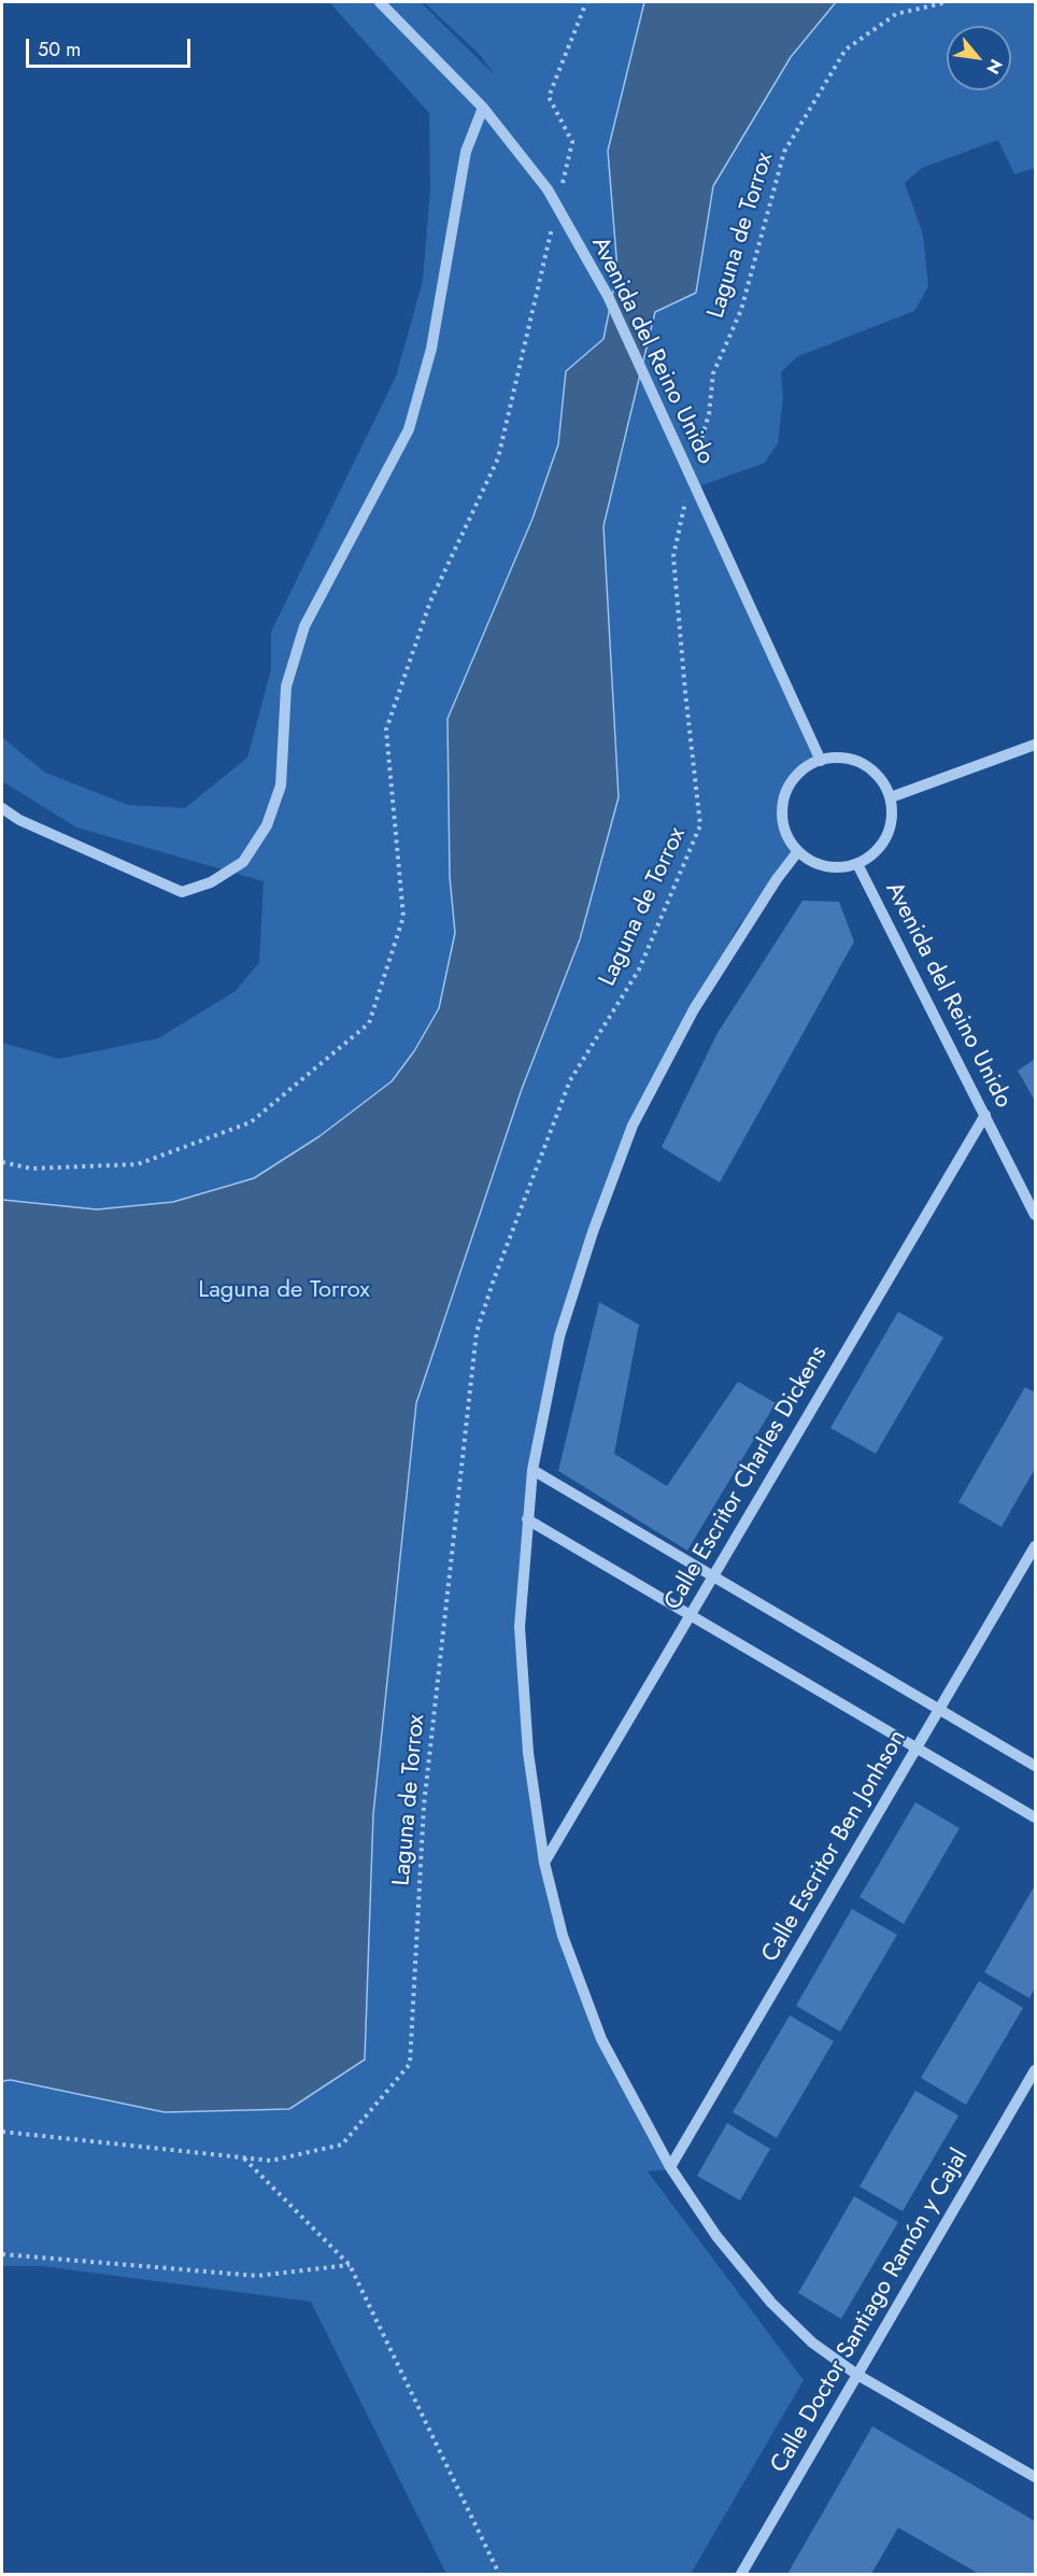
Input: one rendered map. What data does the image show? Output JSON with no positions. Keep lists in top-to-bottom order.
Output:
{
  "streets": {
    "street": [
      "Avenida del Reino Unido",
      "Calle Escritor Charles Dickens",
      "Calle Escritor Ben Jonhson",
      "Calle Doctor Santiago Ramón y Cajal"
    ],
    "path": ["Laguna de Torrox"]
  },
  "crossings": [
    ["Laguna de Torrox", "Avenida del Reino Unido"],
    ["Avenida del Reino Unido", "Calle Escritor Charles Dickens"]
  ],
  "parks": ["Laguna de Torrox"],
  "scale_bar": "50 m",
  "north": "bottom right"
}
